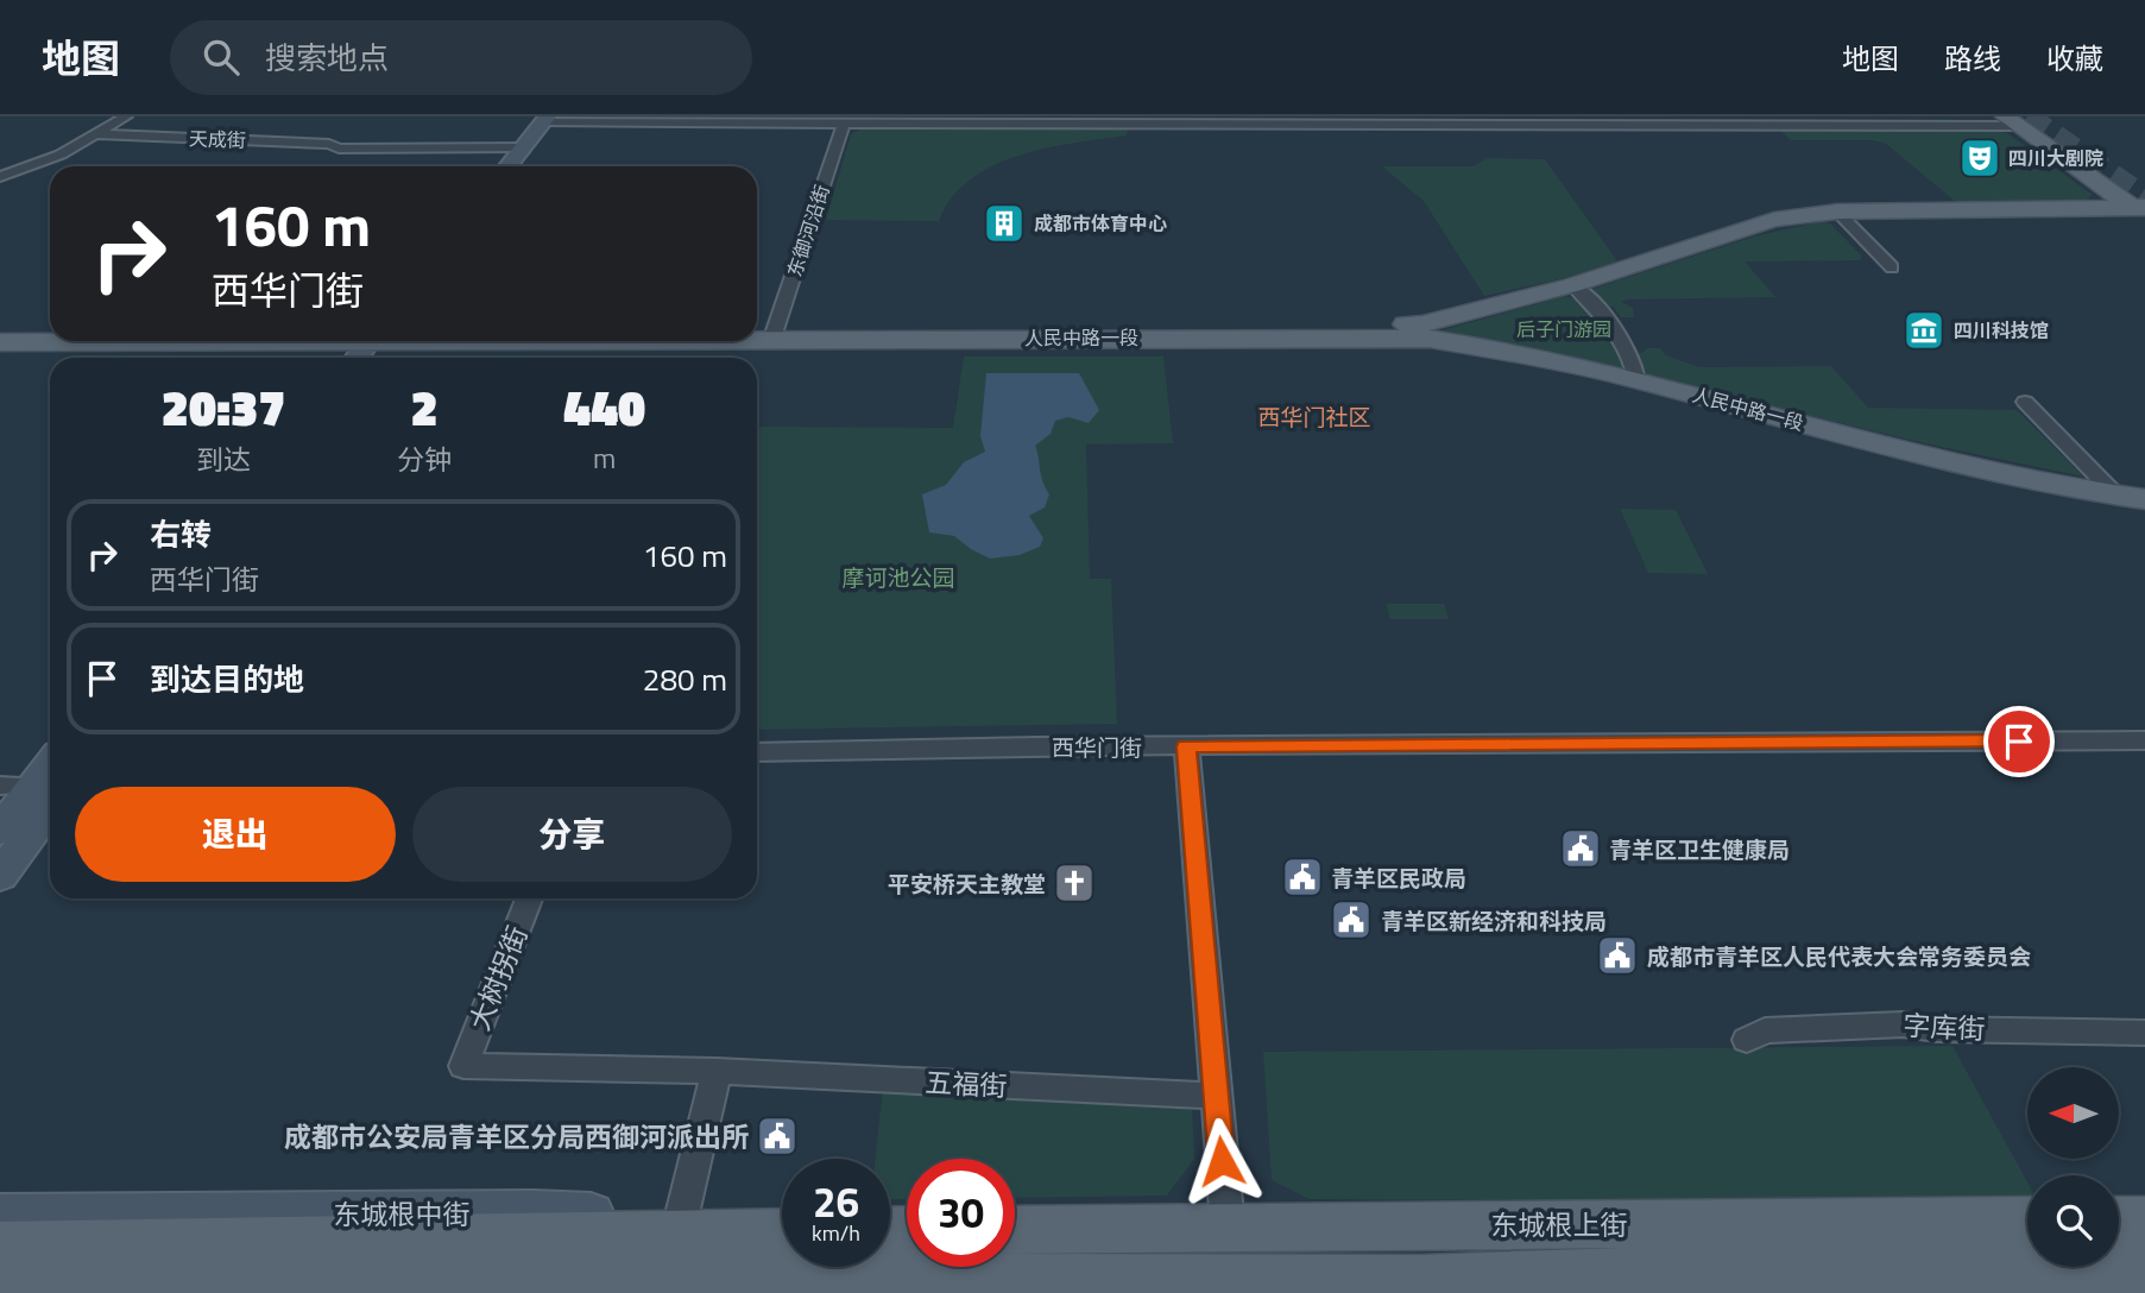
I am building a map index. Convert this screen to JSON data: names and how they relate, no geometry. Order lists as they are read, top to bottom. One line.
{"streets":{"main road":["人民中路一段","东城根中街","东城根上街"],"street":["天成街","东御河沿街","西华门街","大树拐街","字库街","五福街"]},"crossings":[["东御河沿街","人民中路一段"],["大树拐街","五福街"],["东城根中街","东城根上街"]],"districts":["西华门社区"],"parks":["后子门游园","摩诃池公园"],"places":{"theatre":["四川大剧院"],"building":["成都市体育中心"],"museum":["四川科技馆"],"public building":["青羊区卫生健康局","青羊区民政局","青羊区新经济和科技局","成都市青羊区人民代表大会常务委员会","成都市公安局青羊区分局西御河派出所"],"church":["平安桥天主教堂"]},"north":"left","page":{"header":"地图","search":"搜索地点","nav":["地图","路线","收藏"],"turn":["160 m","西华门街"],"eta":["20:37","到达","2","分钟","440","m"],"list":[{"name":"右转","note":"西华门街","value":"160 m"},{"name":"到达目的地","value":"280 m"}],"buttons":["退出","分享"],"speed":"26 km/h","limit":"30"}}
